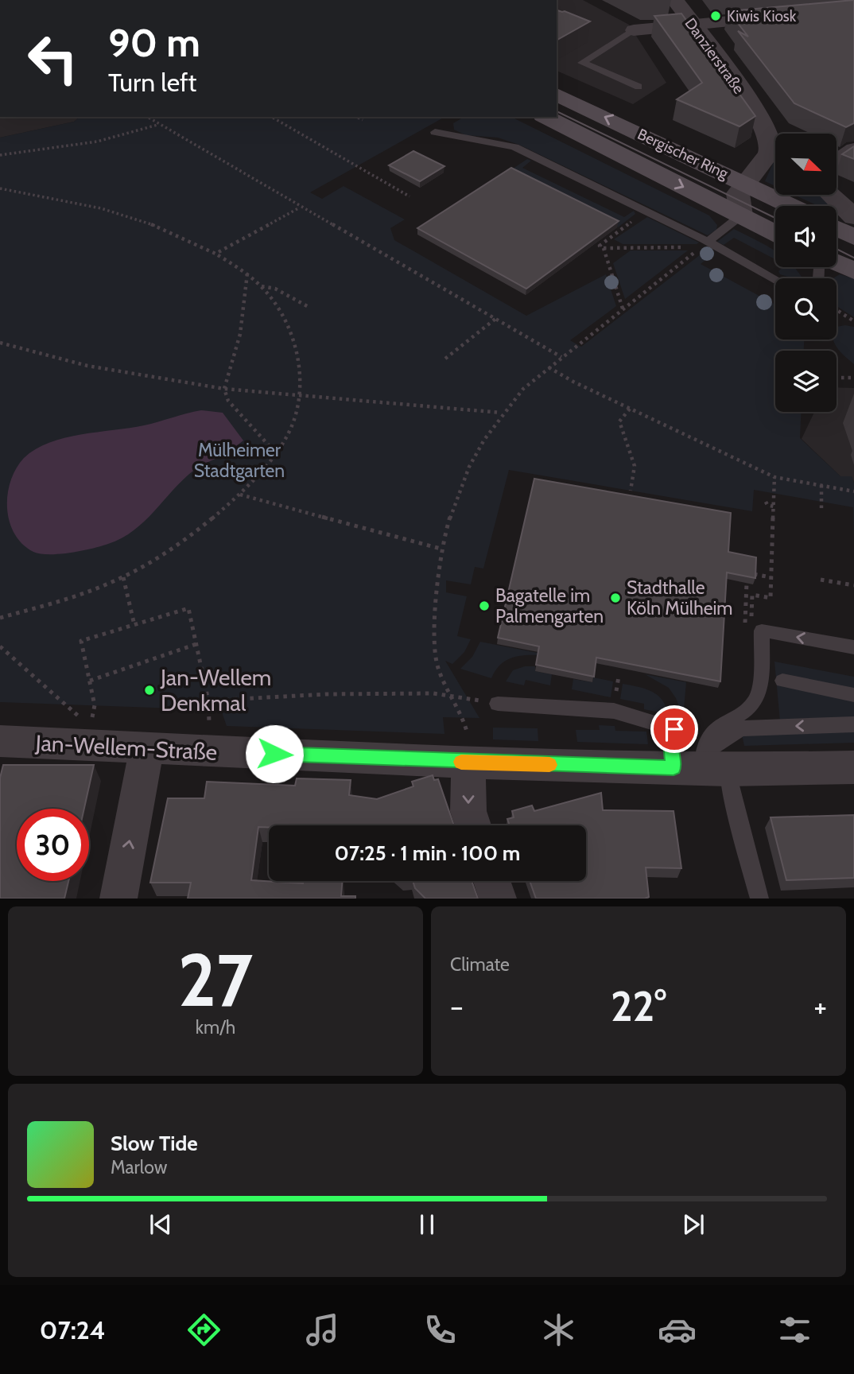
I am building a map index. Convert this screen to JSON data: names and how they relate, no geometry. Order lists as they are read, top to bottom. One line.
{"streets":{"main road":["Bergischer Ring"],"street":["Danzierstraße","Jan-Wellem-Straße"]},"parks":["Mülheimer Stadtgarten"],"places":["Kiwis Kiosk","Stadthalle Köln Mülheim","Bagatelle im Palmengarten","Jan-Wellem Denkmal"],"north":"bottom right","page":{"turn":["90 m","Turn left"],"limit":"30","trip":"07:25 · 1 min · 100 m","tile":[["27","km/h"],"Climate"],"heat":["−","22°","+"],"song":["Slow Tide","Marlow"],"tabs":"07:24"}}
